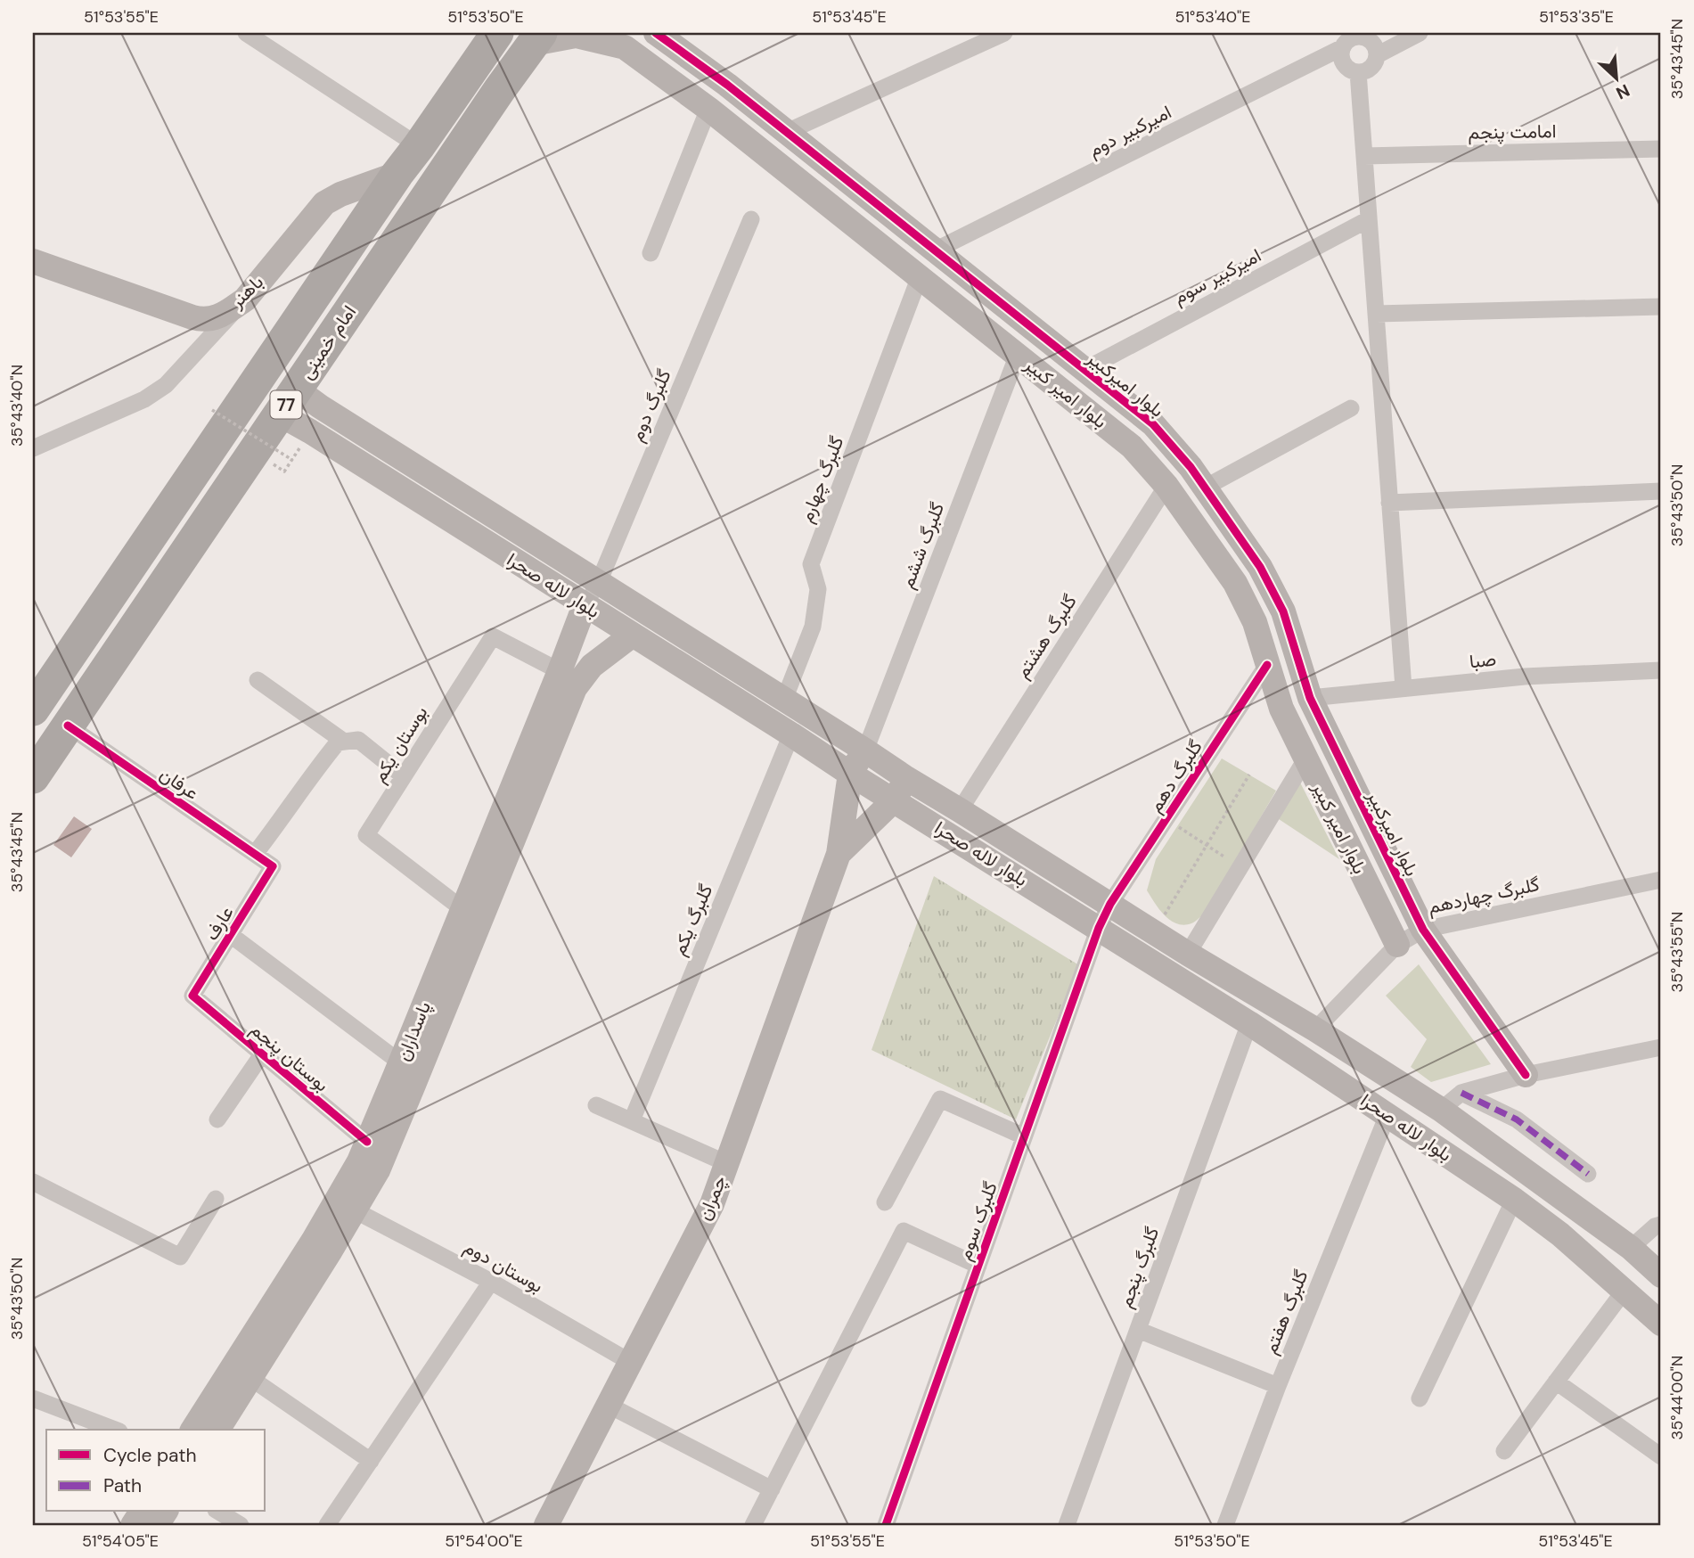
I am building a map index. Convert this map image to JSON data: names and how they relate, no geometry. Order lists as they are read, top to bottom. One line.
{"streets":{"highway":["امام خمینی","77"],"main road":["باهنر","بلوار امیرکبیر","بلوار امیر کبیر","بلوار لاله صحرا","پاسداران","چمران"],"street":["امیرکبیر دوم","امامت پنجم","امیرکبیر سوم","گلبرگ دوم","گلبرگ چهارم","گلبرگ ششم","گلبرگ هشتم","صبا","بوستان یکم","گلبرگ دهم","عرفان","گلبرگ چهاردهم","گلبرگ یکم","عارف","بوستان پنجم","گلبرک سوم","بوستان دوم","گلبرگ پنجم","گلبرگ هفتم"]},"crossings":[["امیرکبیر دوم","بلوار امیرکبیر"],["امیرکبیر سوم","بلوار امیرکبیر"],["باهنر","امام خمینی"],["امام خمینی","بلوار امیر کبیر"],["امام خمینی","بلوار لاله صحرا"],["امام خمینی","عرفان"],["بلوار امیرکبیر","صبا"],["بلوار امیرکبیر","گلبرگ چهاردهم"],["بلوار امیر کبیر","گلبرگ چهارم"],["بلوار امیر کبیر","گلبرگ ششم"],["بلوار امیر کبیر","گلبرگ هشتم"],["بلوار امیر کبیر","گلبرگ دهم"],["بلوار امیر کبیر","گلبرگ چهاردهم"],["گلبرگ دوم","بلوار لاله صحرا"],["گلبرگ دوم","پاسداران"],["گلبرگ چهارم","بلوار لاله صحرا"],["گلبرگ ششم","بلوار لاله صحرا"],["گلبرگ ششم","چمران"],["بلوار لاله صحرا","گلبرگ هشتم"],["بلوار لاله صحرا","گلبرگ دهم"],["بلوار لاله صحرا","گلبرگ چهاردهم"],["بلوار لاله صحرا","گلبرگ یکم"],["بلوار لاله صحرا","پاسداران"],["بلوار لاله صحرا","چمران"],["بلوار لاله صحرا","گلبرک سوم"],["بلوار لاله صحرا","گلبرگ پنجم"],["بلوار لاله صحرا","گلبرگ هفتم"],["بوستان یکم","پاسداران"],["گلبرگ دهم","گلبرک سوم"],["عرفان","عارف"],["عارف","بوستان پنجم"],["پاسداران","بوستان پنجم"],["پاسداران","بوستان دوم"],["چمران","بوستان دوم"]],"legend":["Cycle path","Path"],"north":"bottom right","coordinates":["51°53'55\"E","51°53'50\"E","51°53'45\"E","51°53'40\"E","51°53'35\"E","35°43'45\"N","35°43'40\"N","35°43'50\"N","35°43'55\"N","35°44'00\"N","51°54'05\"E","51°54'00\"E"]}
